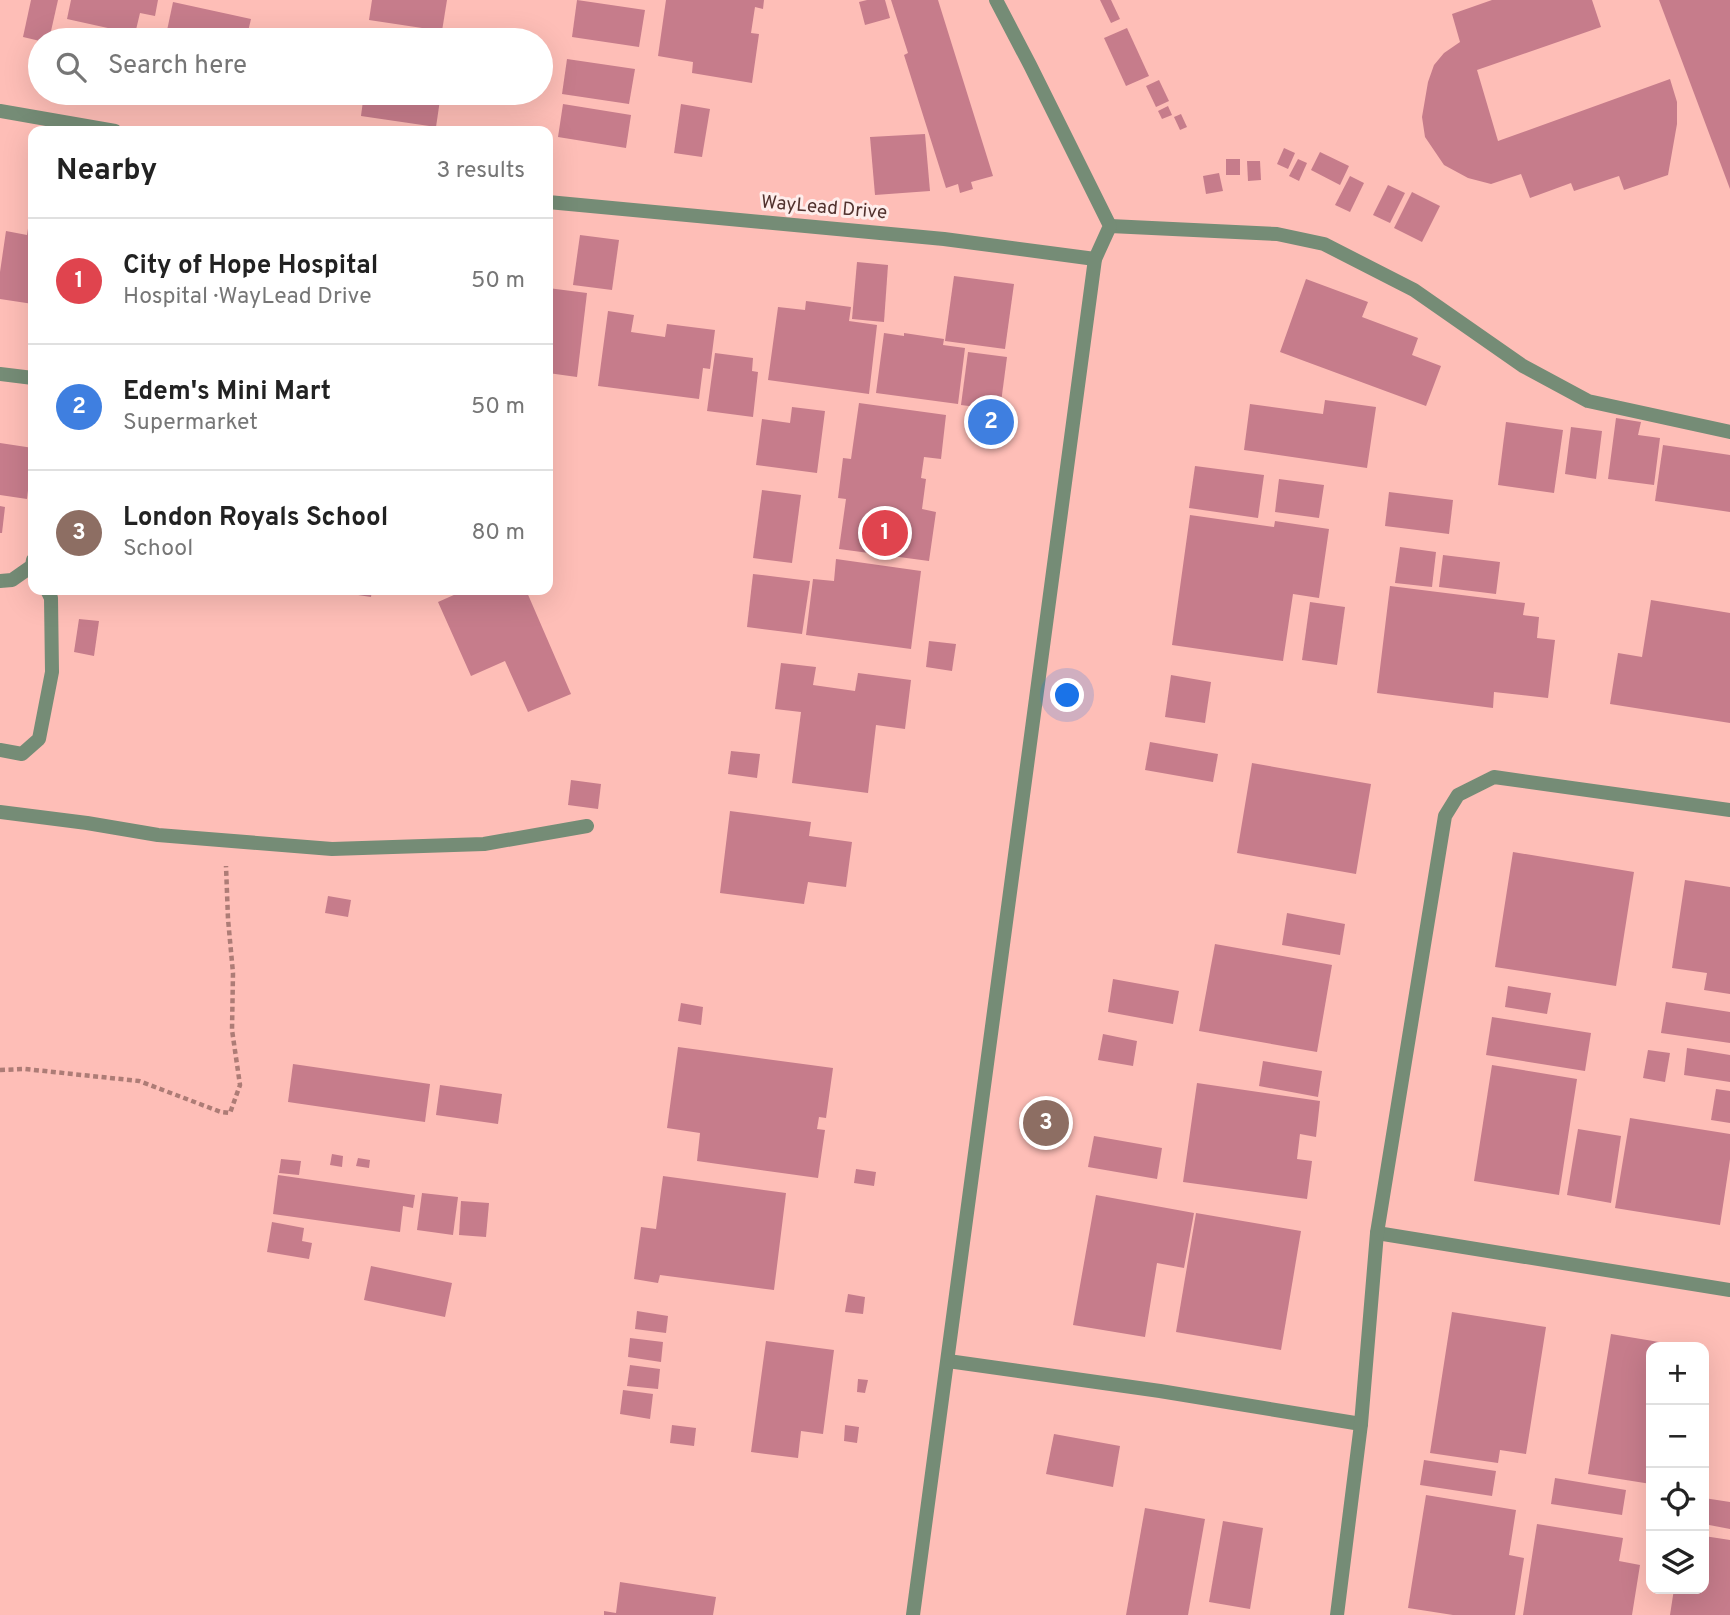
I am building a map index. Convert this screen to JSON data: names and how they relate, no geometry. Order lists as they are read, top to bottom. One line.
{"streets":{"street":["WayLead Drive"]},"page":{"search":"Search here","heading":["Nearby","3 results"],"list":[{"mark":"1","name":"City of Hope Hospital","note":"Hospital · WayLead Drive","value":"50 m"},{"mark":"2","name":"Edem's Mini Mart","note":"Supermarket","value":"50 m"},{"mark":"3","name":"London Royals School","note":"School","value":"80 m"}],"pins":["2","1","3"],"map_buttons":["+","−"]}}
